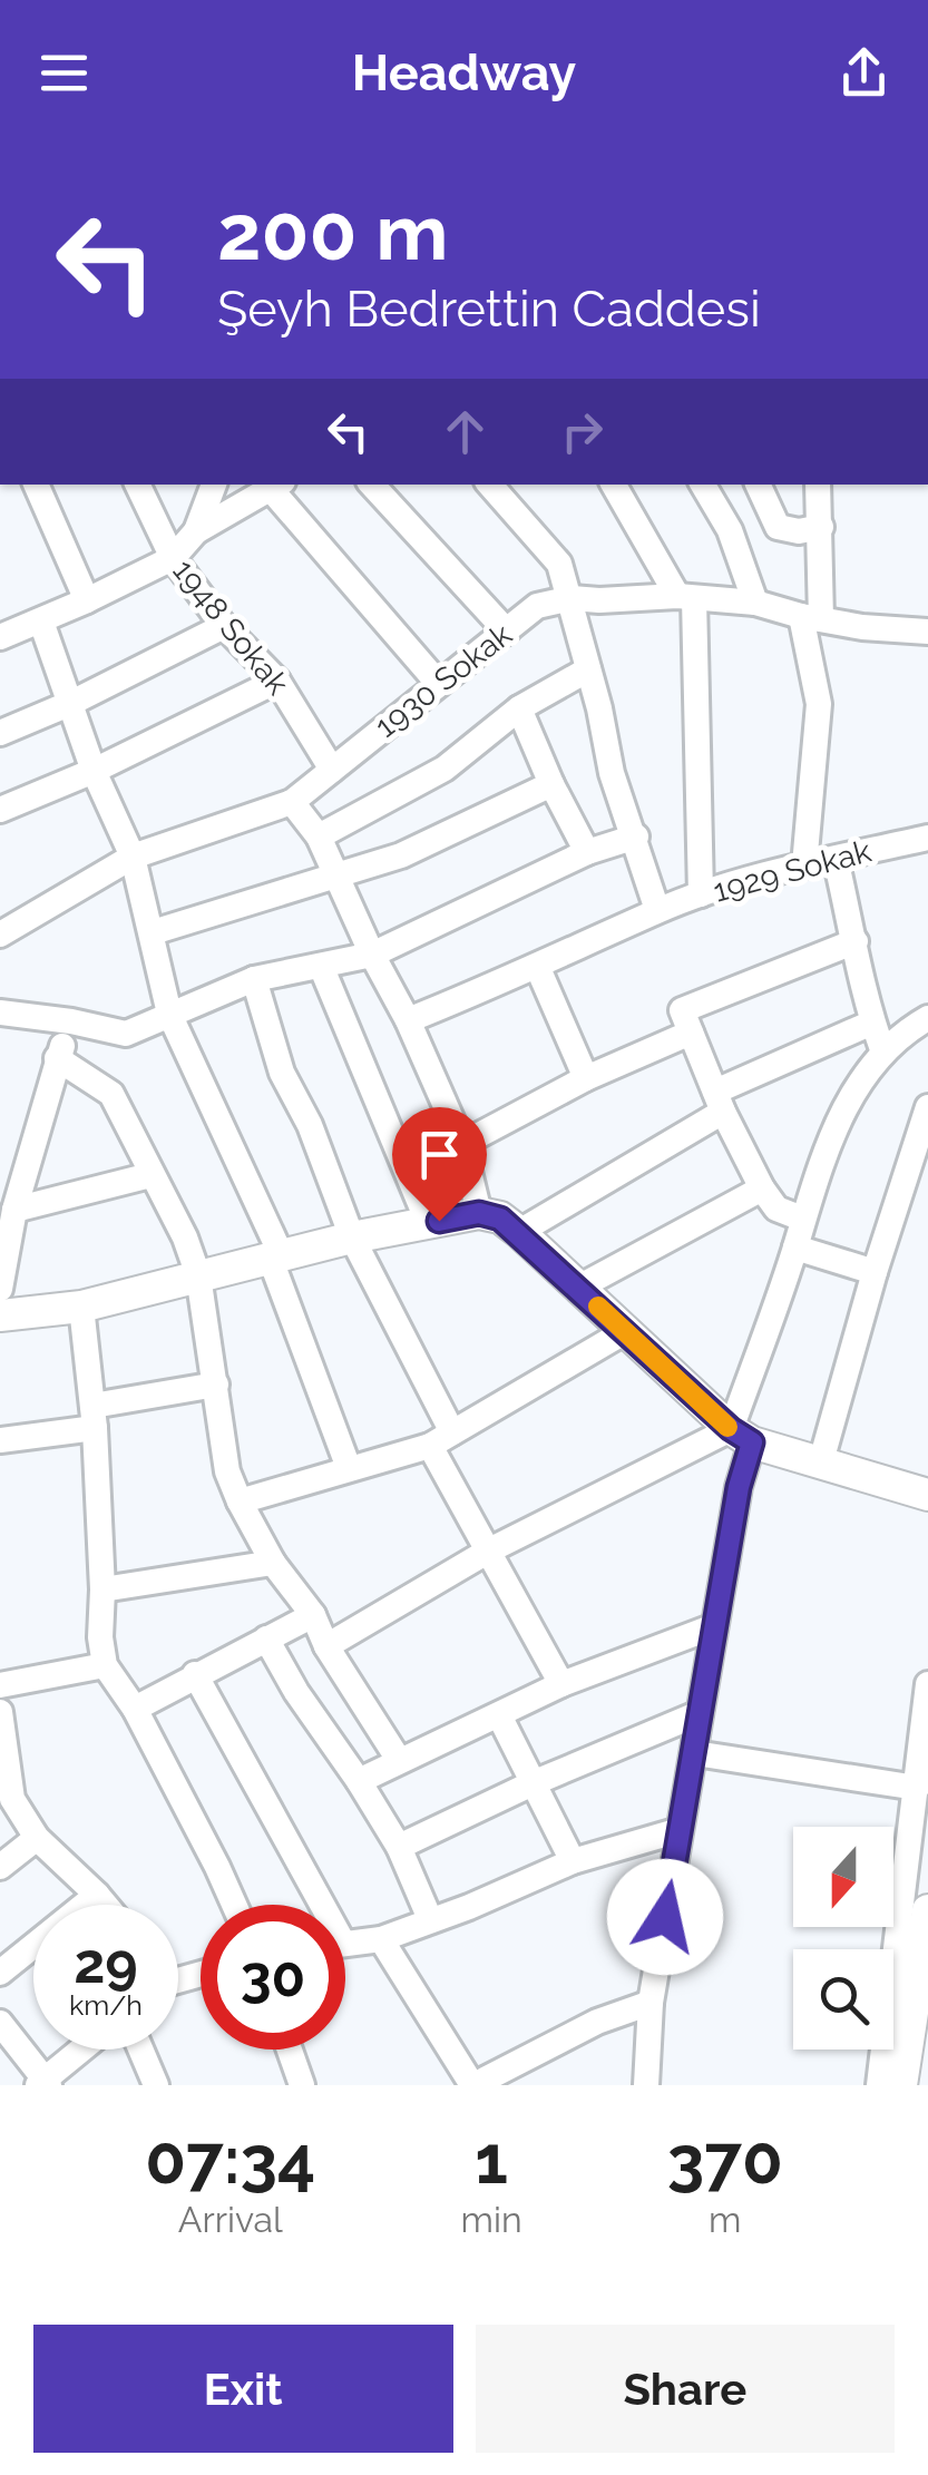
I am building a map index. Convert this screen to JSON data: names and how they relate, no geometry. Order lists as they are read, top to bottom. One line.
{"streets":{"street":["1948 Sokak","1930 Sokak","1929 Sokak"]},"crossings":[["1948 Sokak","1930 Sokak"]],"north":"bottom","page":{"header":"Headway","turn":["200 m","Şeyh Bedrettin Caddesi"],"speed":"29 km/h","limit":"30","eta":["07:34","Arrival","1","min","370","m"],"buttons":["Exit","Share"]}}
